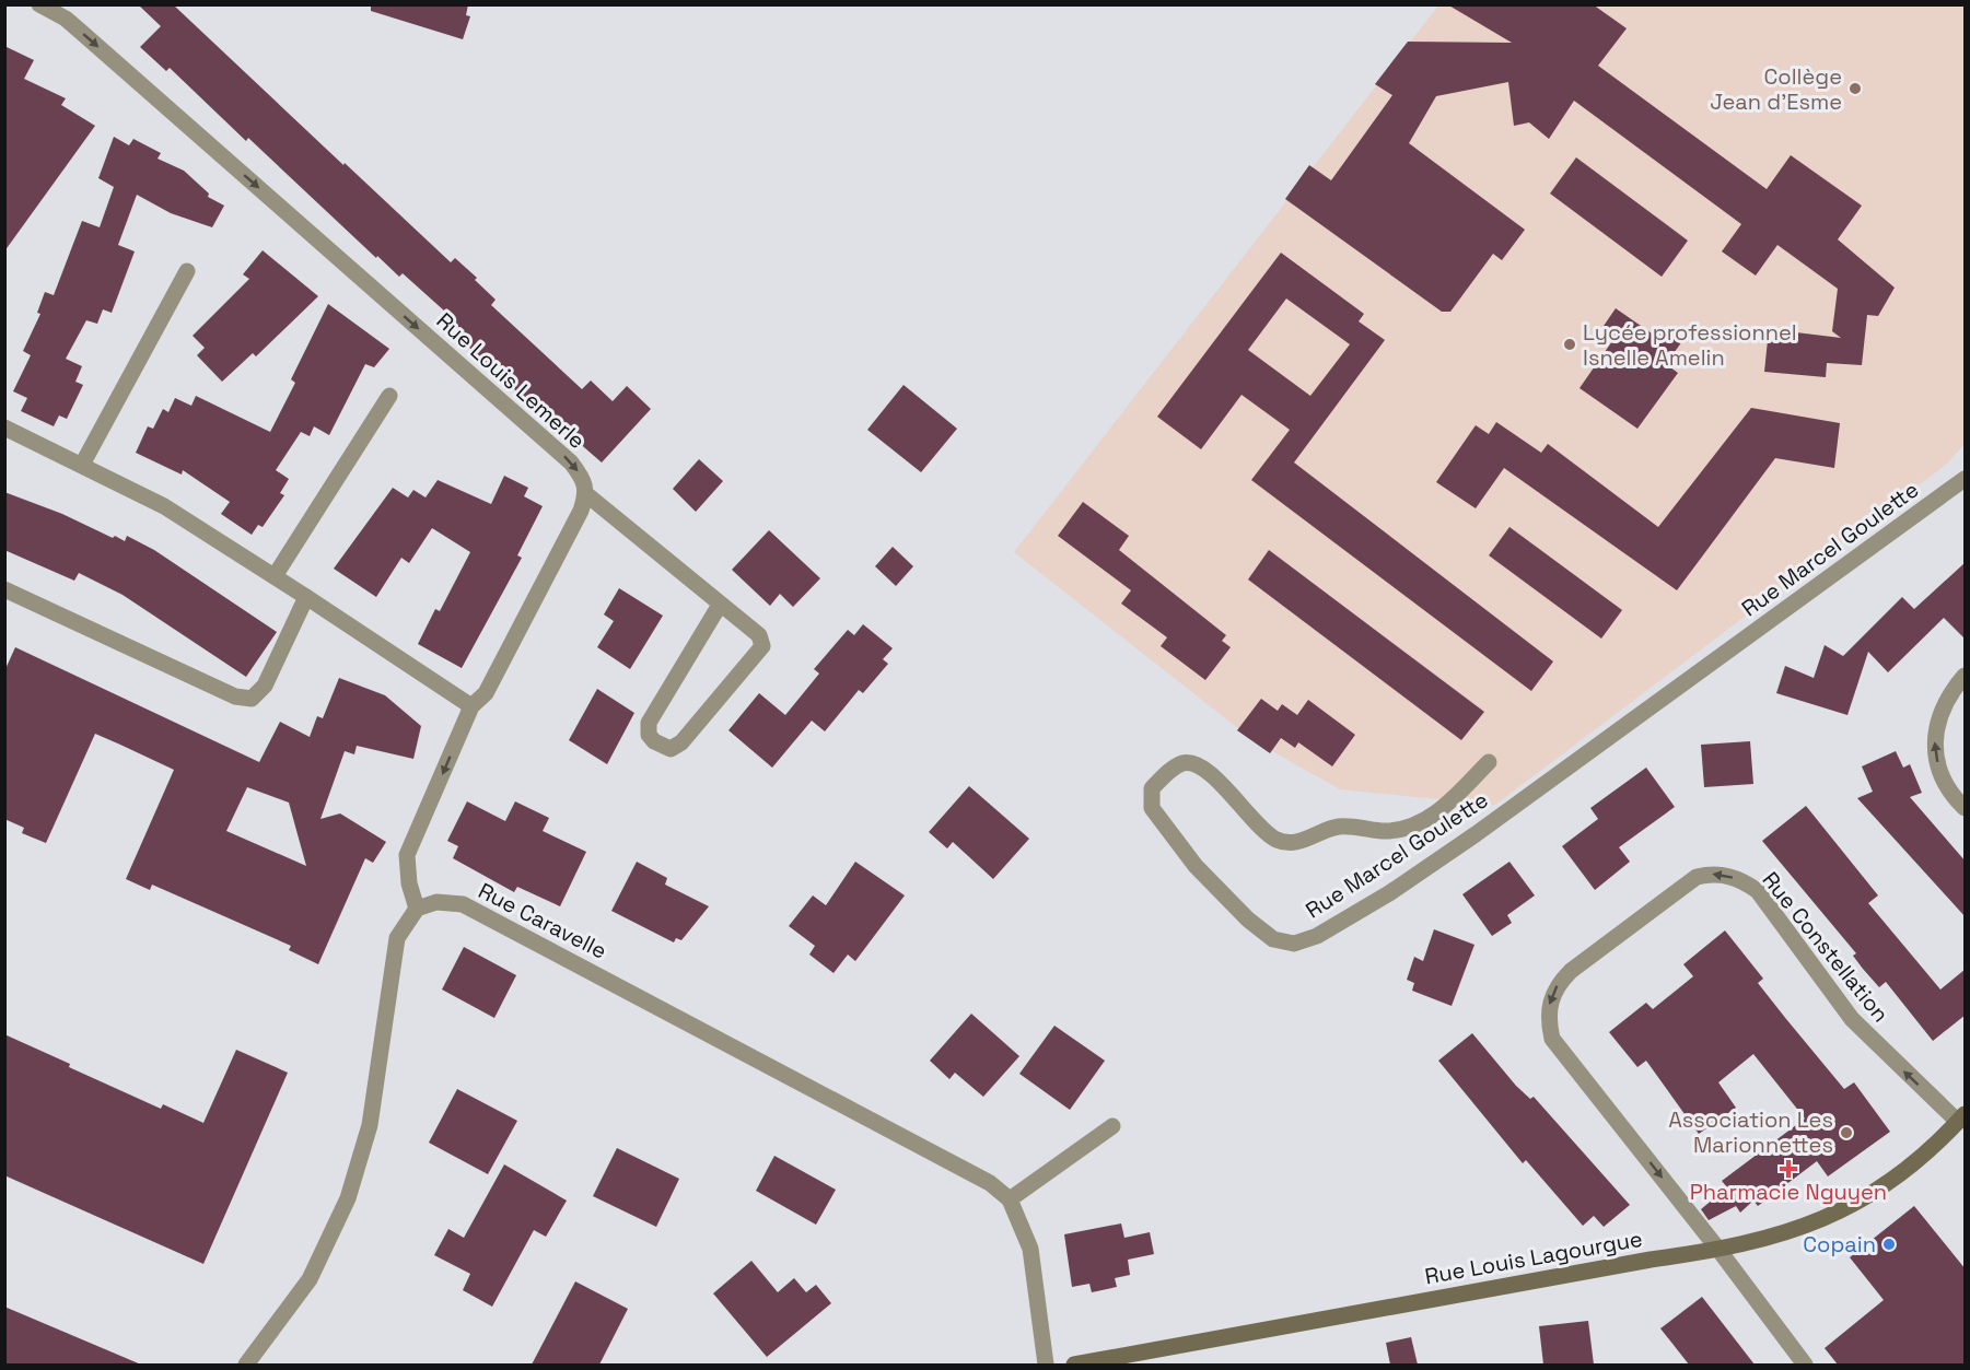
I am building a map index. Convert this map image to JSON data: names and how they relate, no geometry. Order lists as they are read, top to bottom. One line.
{"streets":{"main road":["Rue Louis Lagourgue"],"street":["Rue Louis Lemerle","Rue Marcel Goulette","Rue Caravelle","Rue Constellation"]},"crossings":[["Rue Constellation","Rue Louis Lagourgue"]],"one_way":["Rue Louis Lemerle"],"places":{"other":["Collège Jean d'Esme","Lycée professionnel Isnelle Amelin","Association Les Marionnettes","Copain"],"health":["Pharmacie Nguyen"]}}
